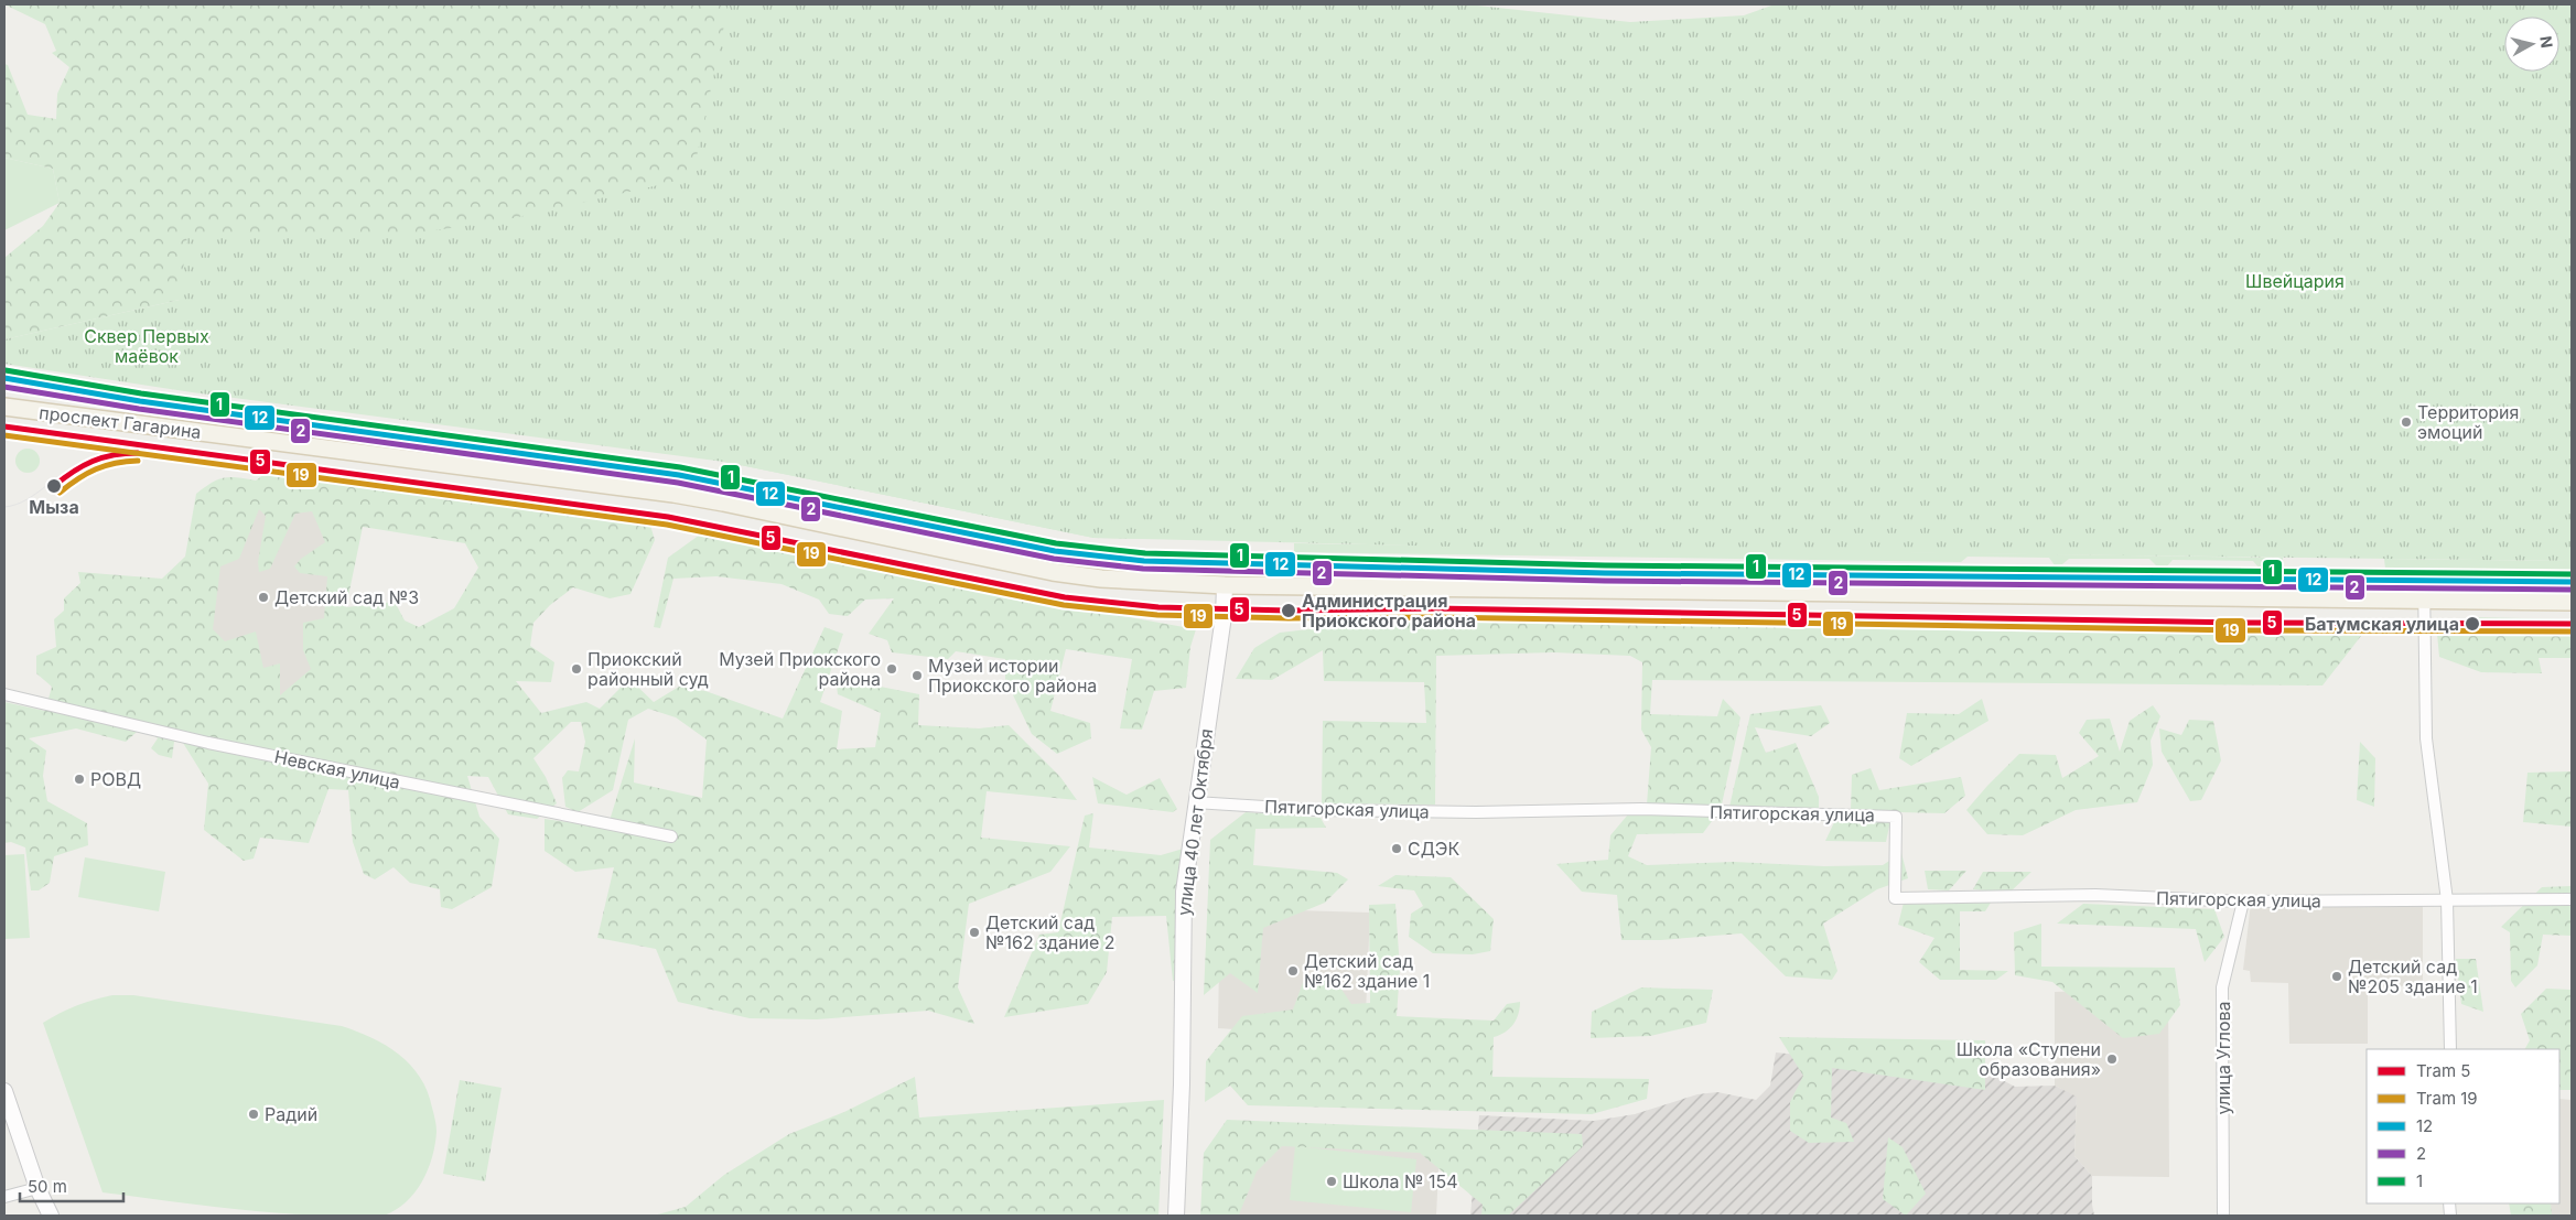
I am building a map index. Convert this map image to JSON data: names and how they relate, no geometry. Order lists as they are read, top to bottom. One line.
{"streets":{"main road":["проспект Гагарина","улица 40 лет Октября"],"street":["Невская улица","Пятигорская улица","улица Углова"]},"crossings":[["проспект Гагарина","улица 40 лет Октября"],["Пятигорская улица","улица 40 лет Октября"],["Пятигорская улица","улица Углова"]],"parks":["Швейцария","Сквер Первых маёвок"],"places":["Территория эмоций","Мыза","Детский сад №3","Администрация Приокского района","Батумская улица","Приокский районный суд","Музей Приокского района","Музей истории Приокского района","РОВД","СДЭК","Детский сад №162 здание 2","Детский сад №162 здание 1","Детский сад №205 здание 1","Школа «Ступени образования»","Радий","Школа № 154"],"lines":["transit line 1","transit line 12","transit line 2","tram line 5","tram line 19"],"legend":["Tram 5","Tram 19","12","2","1"],"scale_bar":"50 m","north":"right"}
